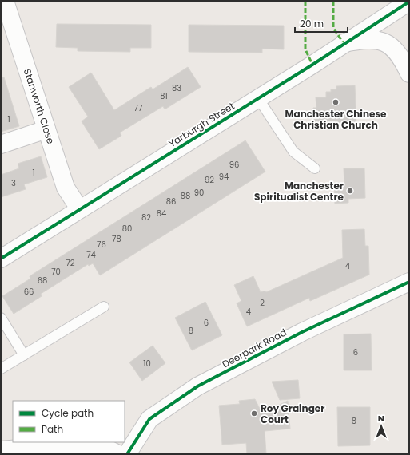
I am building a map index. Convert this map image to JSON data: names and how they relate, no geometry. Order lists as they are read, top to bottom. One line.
{"streets":{"street":["Stanworth Close","Yarburgh Street","Deerpark Road"]},"crossings":[["Stanworth Close","Yarburgh Street"]],"places":["Manchester Chinese Christian Church","Manchester Spiritualist Centre","Roy Grainger Court"],"house_numbers":["83","81","77","1","96","1","94","92","3","90","88","86","84","82","80","78","76","74","72","4","70","68","66","2","4","6","8","6","10","8"],"legend":["Cycle path","Path"],"scale_bar":"20 m","north":"top"}
